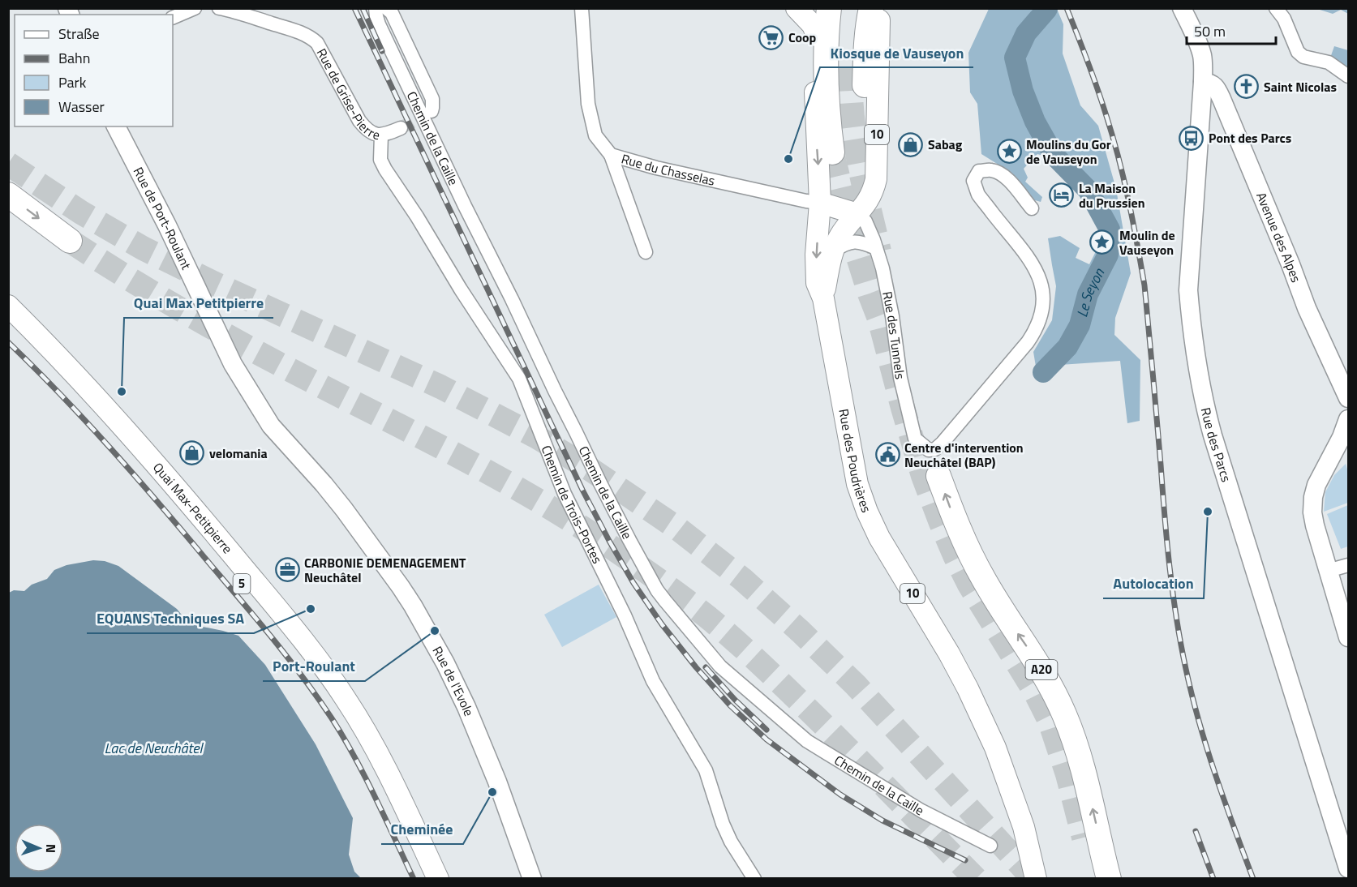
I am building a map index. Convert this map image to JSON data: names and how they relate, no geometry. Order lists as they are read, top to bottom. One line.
{"streets":{"highway":["A20"],"main road":["10","Rue de Port-Roulant","Avenue des Alpes","Rue des Parcs","Rue des Poudrières","Quai Max-Petitpierre","5","Rue de l'Evole"],"street":["Rue de Grise-Pierre","Chemin de la Caille","Rue du Chasselas","Rue des Tunnels","Chemin de Trois-Portes"]},"crossings":[["Rue de Grise-Pierre","Chemin de Trois-Portes"],["10","Rue des Tunnels"],["10","Rue des Poudrières"],["Rue du Chasselas","Rue des Poudrières"],["Rue de Port-Roulant","Rue de l'Evole"],["Avenue des Alpes","Rue des Parcs"]],"water":["Le Seyon","Lac de Neuchâtel"],"places":{"supermarket":["Coop"],"church":["Saint Nicolas"],"bus stop":["Pont des Parcs"],"shop":["Sabag","velomania"],"place":["Moulins du Gor de Vauseyon","Moulin de Vauseyon"],"other":["Kiosque de Vauseyon","Quai Max Petitpierre","Autolocation","EQUANS Techniques SA","Port-Roulant","Cheminée"],"hotel":["La Maison du Prussien"],"public building":["Centre d'intervention Neuchâtel (BAP)"],"office":["CARBONIE DEMENAGEMENT Neuchâtel"]},"legend":["Straße","Bahn","Park","Wasser"],"scale_bar":"50 m","north":"right"}
